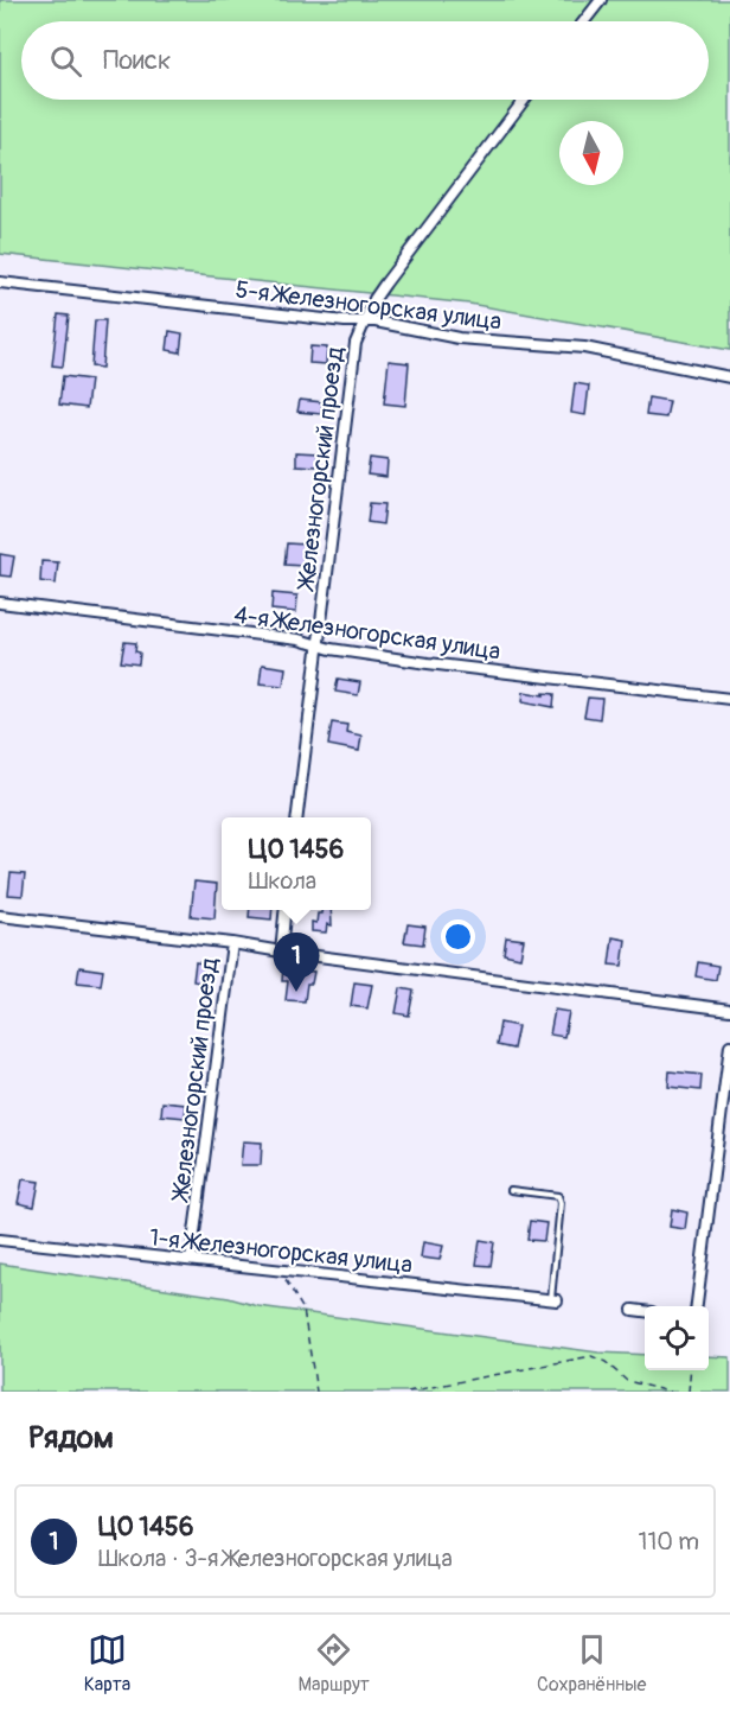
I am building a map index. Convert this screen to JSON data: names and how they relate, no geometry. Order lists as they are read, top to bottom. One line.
{"streets":{"street":["5-я Железногорская улица","Железногорский проезд","4-я Железногорская улица","1-я Железногорская улица"]},"crossings":[["5-я Железногорская улица","Железногорский проезд"],["Железногорский проезд","4-я Железногорская улица"],["Железногорский проезд","1-я Железногорская улица"]],"north":"bottom","page":{"search":"Поиск","popup":["ЦО 1456","Школа"],"pins":"1","heading":"Рядом","list":[{"mark":"1","name":"ЦО 1456","note":"Школа · 3-я Железногорская улица","value":"110 m"}],"nav":["Карта","Маршрут","Сохранённые"]}}
